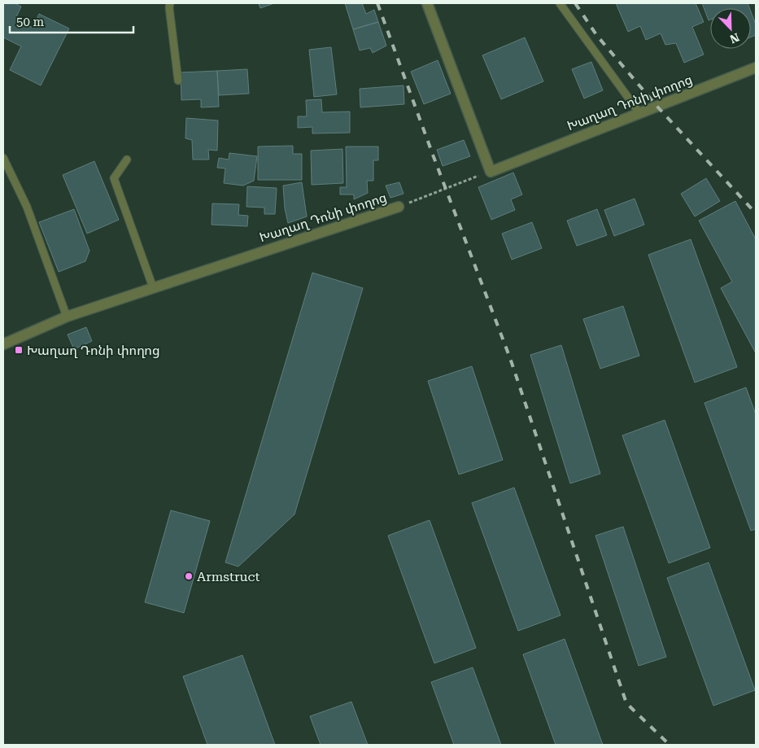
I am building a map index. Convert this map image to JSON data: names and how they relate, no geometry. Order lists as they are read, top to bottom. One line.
{"streets":{"street":["Խաղաղ Դոնի փողոց"]},"places":{"transit":["Խաղաղ Դոնի փողոց"],"other":["Armstruct"]},"scale_bar":"50 m","north":"bottom right"}
